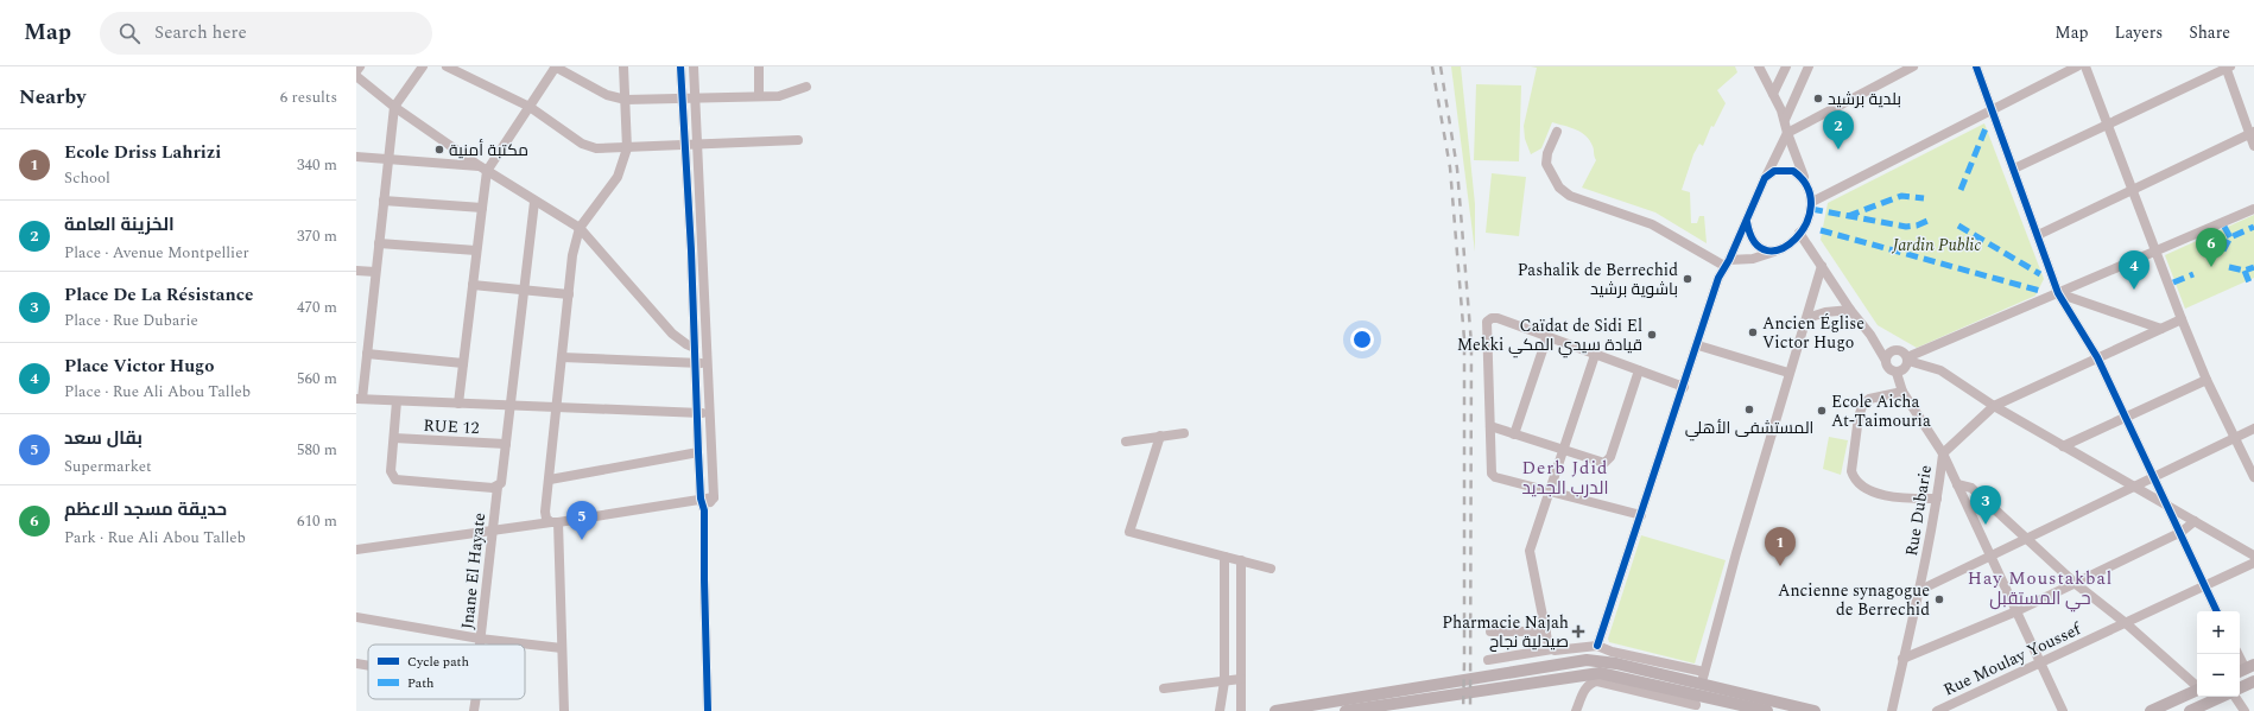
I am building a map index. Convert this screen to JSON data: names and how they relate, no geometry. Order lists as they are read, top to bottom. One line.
{"streets":{"street":["RUE 12","Rue Dubarie","Jnane El Hayate","Rue Moulay Youssef"]},"crossings":[["RUE 12","Jnane El Hayate"]],"districts":["Derb Jdid الدرب الجديد","Hay Moustakbal حي المستقبل"],"parks":["Jardin Public"],"places":{"other":["بلدية برشيد","مكتبة أمنية","Pashalik de Berrechid باشوية برشيد","Ancien Église Victor Hugo","Caïdat de Sidi El Mekki قيادة سيدي المكي","المستشفى الأهلي","Ecole Aicha At-Taimouria","Ancienne synagogue de Berrechid"],"health":["Pharmacie Najah صيدلية نجاح"]},"legend":["Cycle path","Path"],"page":{"header":"Map","search":"Search here","nav":["Map","Layers","Share"],"heading":["Nearby","6 results"],"pins":["2","6","4","3","5","1"],"list":[{"mark":"1","name":"Ecole Driss Lahrizi","note":"School","value":"340 m"},{"mark":"2","name":"الخزينة العامة","note":"Place · Avenue Montpellier","value":"370 m"},{"mark":"3","name":"Place De La Résistance","note":"Place · Rue Dubarie","value":"470 m"},{"mark":"4","name":"Place Victor Hugo","note":"Place · Rue Ali Abou Talleb","value":"560 m"},{"mark":"5","name":"بقال سعد","note":"Supermarket","value":"580 m"},{"mark":"6","name":"حديقة مسجد الاعظم","note":"Park · Rue Ali Abou Talleb","value":"610 m"}],"map_buttons":["+","−"]}}
